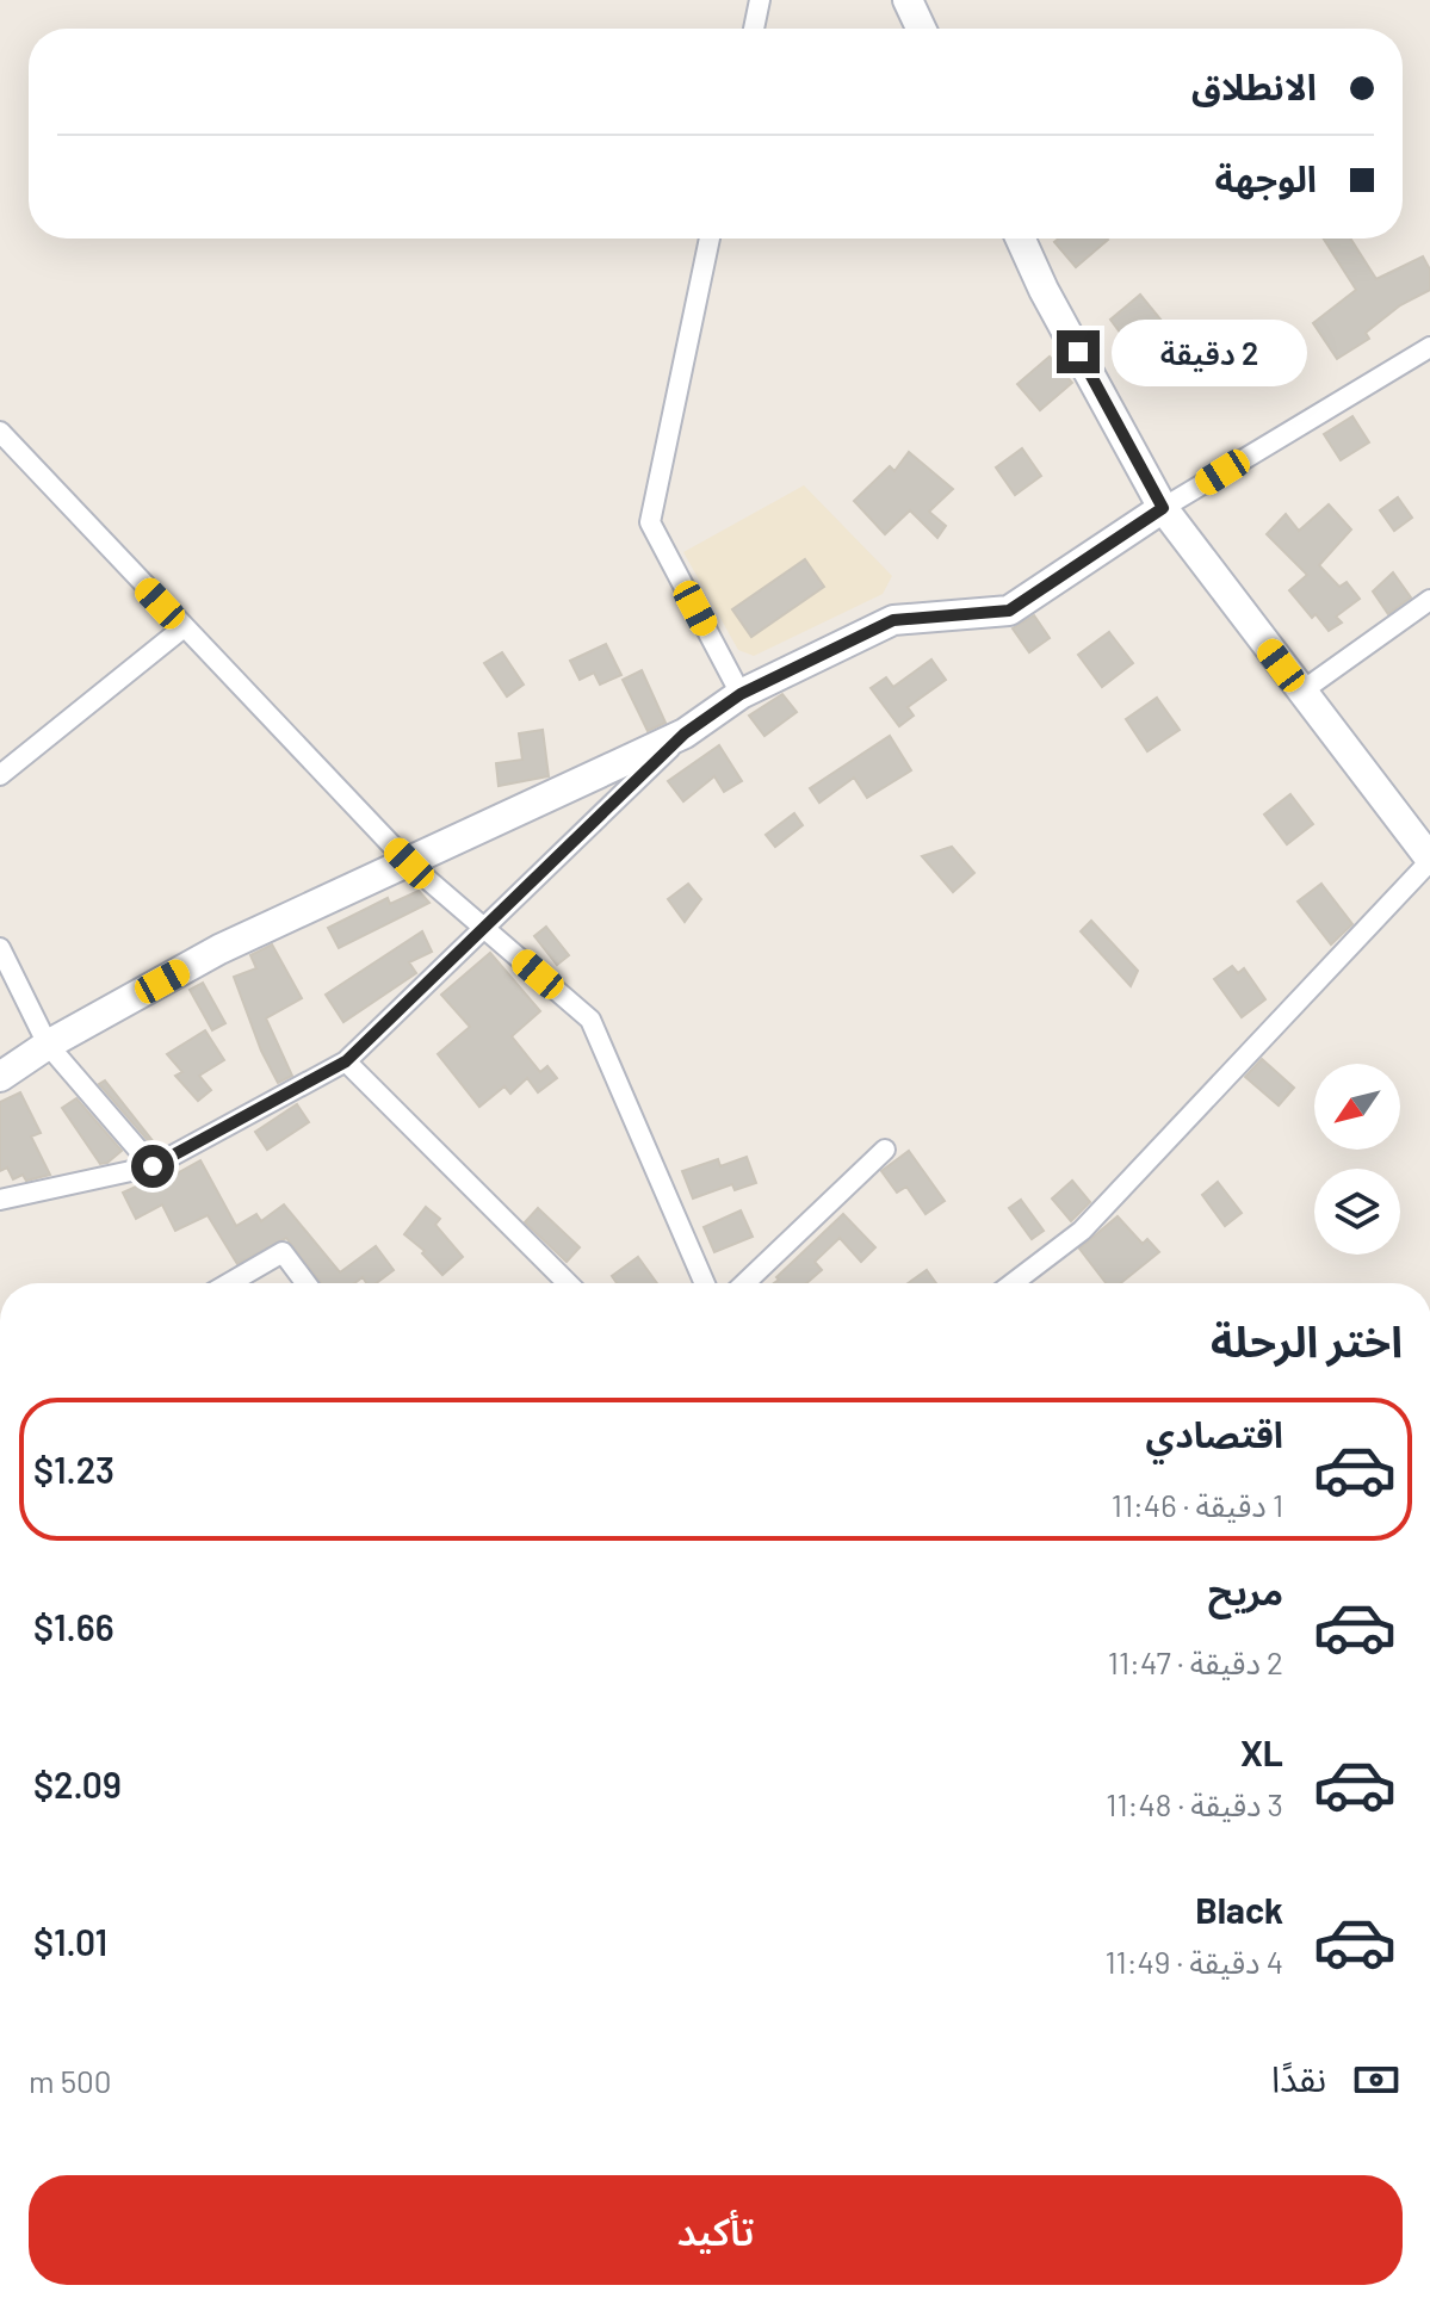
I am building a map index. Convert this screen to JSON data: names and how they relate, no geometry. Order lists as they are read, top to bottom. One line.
{"north":"bottom left","page":{"banner":["الانطلاق","الوجهة"],"bubble":"2 دقيقة","heading":"اختر الرحلة","list":[{"name":"اقتصادي","note":"1 دقيقة · 11:46","value":"$1.23"},{"name":"مريح","note":"2 دقيقة · 11:47","value":"$1.66"},{"name":"XL","note":"3 دقيقة · 11:48","value":"$2.09"},{"name":"Black","note":"4 دقيقة · 11:49","value":"$1.01"}],"pay":["نقدًا","500 m"],"buttons":"تأكيد"}}
